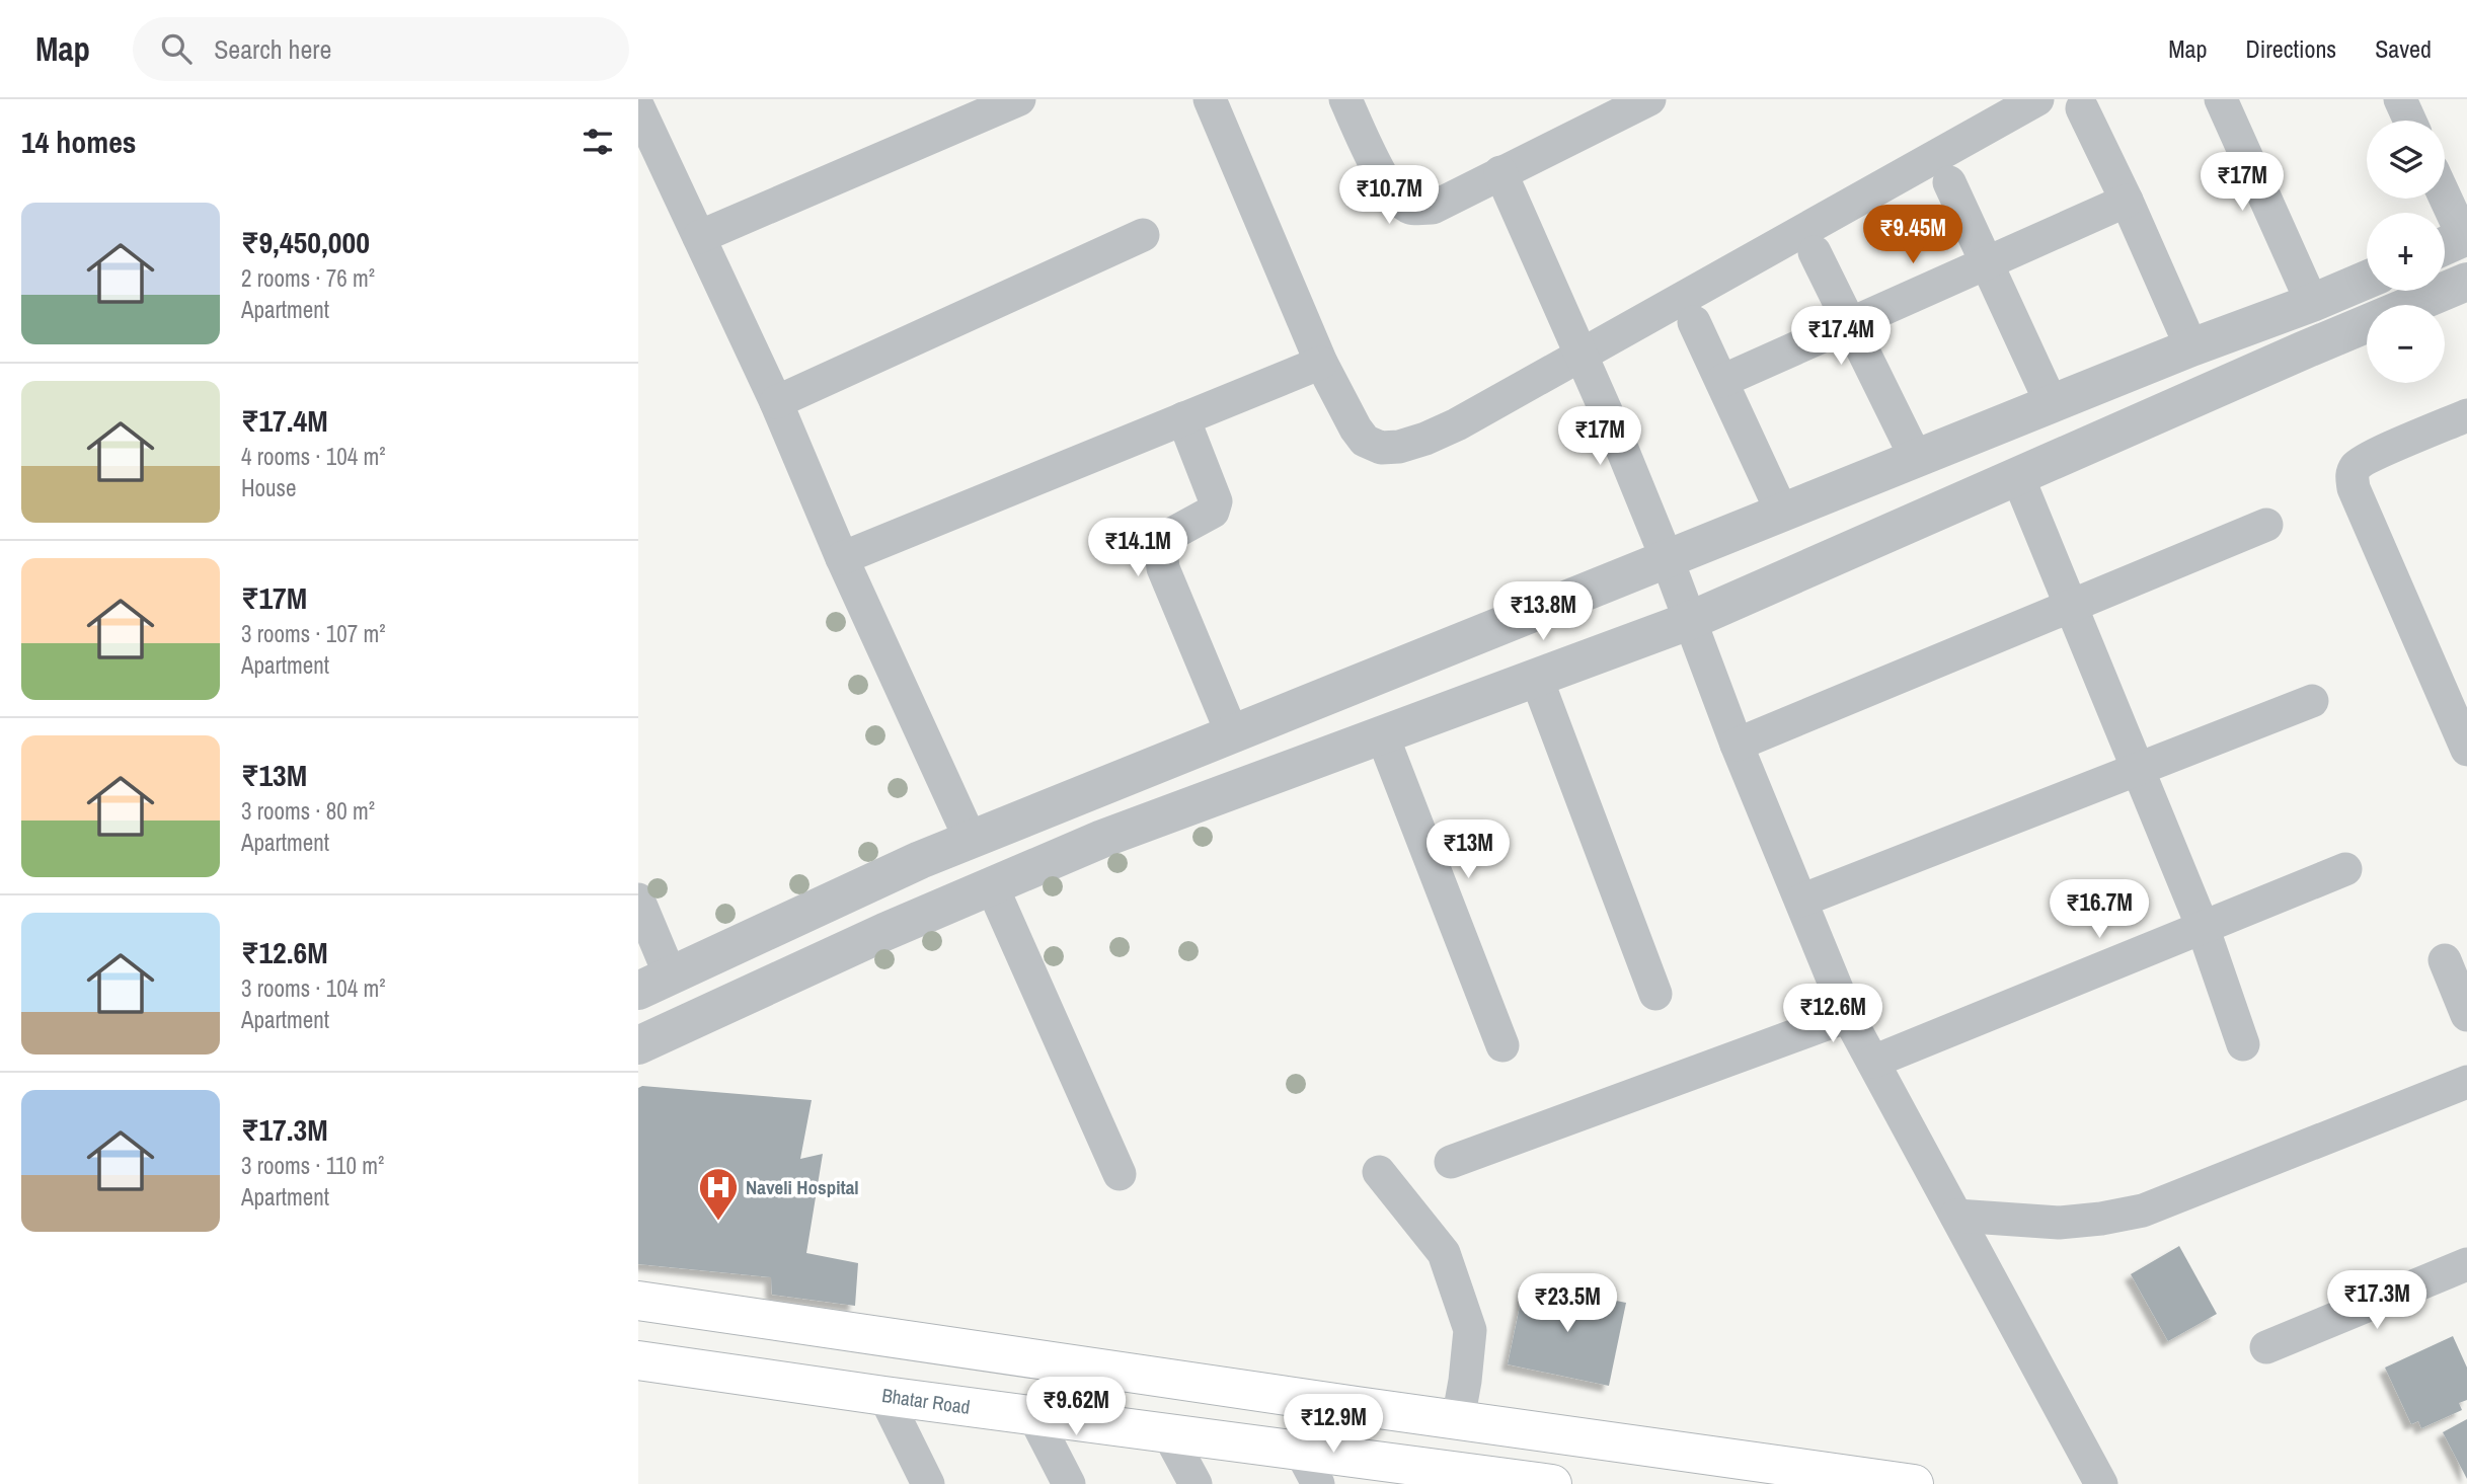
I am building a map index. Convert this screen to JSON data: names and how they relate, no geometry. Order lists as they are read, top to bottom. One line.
{"streets":{"main road":["Bhatar Road"]},"places":{"hospital":["Naveli Hospital"]},"page":{"header":"Map","search":"Search here","nav":["Map","Directions","Saved"],"heading":"14 homes","map_buttons":["+","−"],"price":["₹17M","₹10.7M","₹9.45M","₹17.4M","₹17M","₹14.1M","₹13.8M","₹13M","₹16.7M","₹12.6M","₹17.3M","₹23.5M","₹9.62M","₹12.9M"],"list":[{"name":"₹9,450,000","note":"2 rooms · 76 m² · Apartment"},{"name":"₹17.4M","note":"4 rooms · 104 m² · House"},{"name":"₹17M","note":"3 rooms · 107 m² · Apartment"},{"name":"₹13M","note":"3 rooms · 80 m² · Apartment"},{"name":"₹12.6M","note":"3 rooms · 104 m² · Apartment"},{"name":"₹17.3M","note":"3 rooms · 110 m² · Apartment"}]}}
